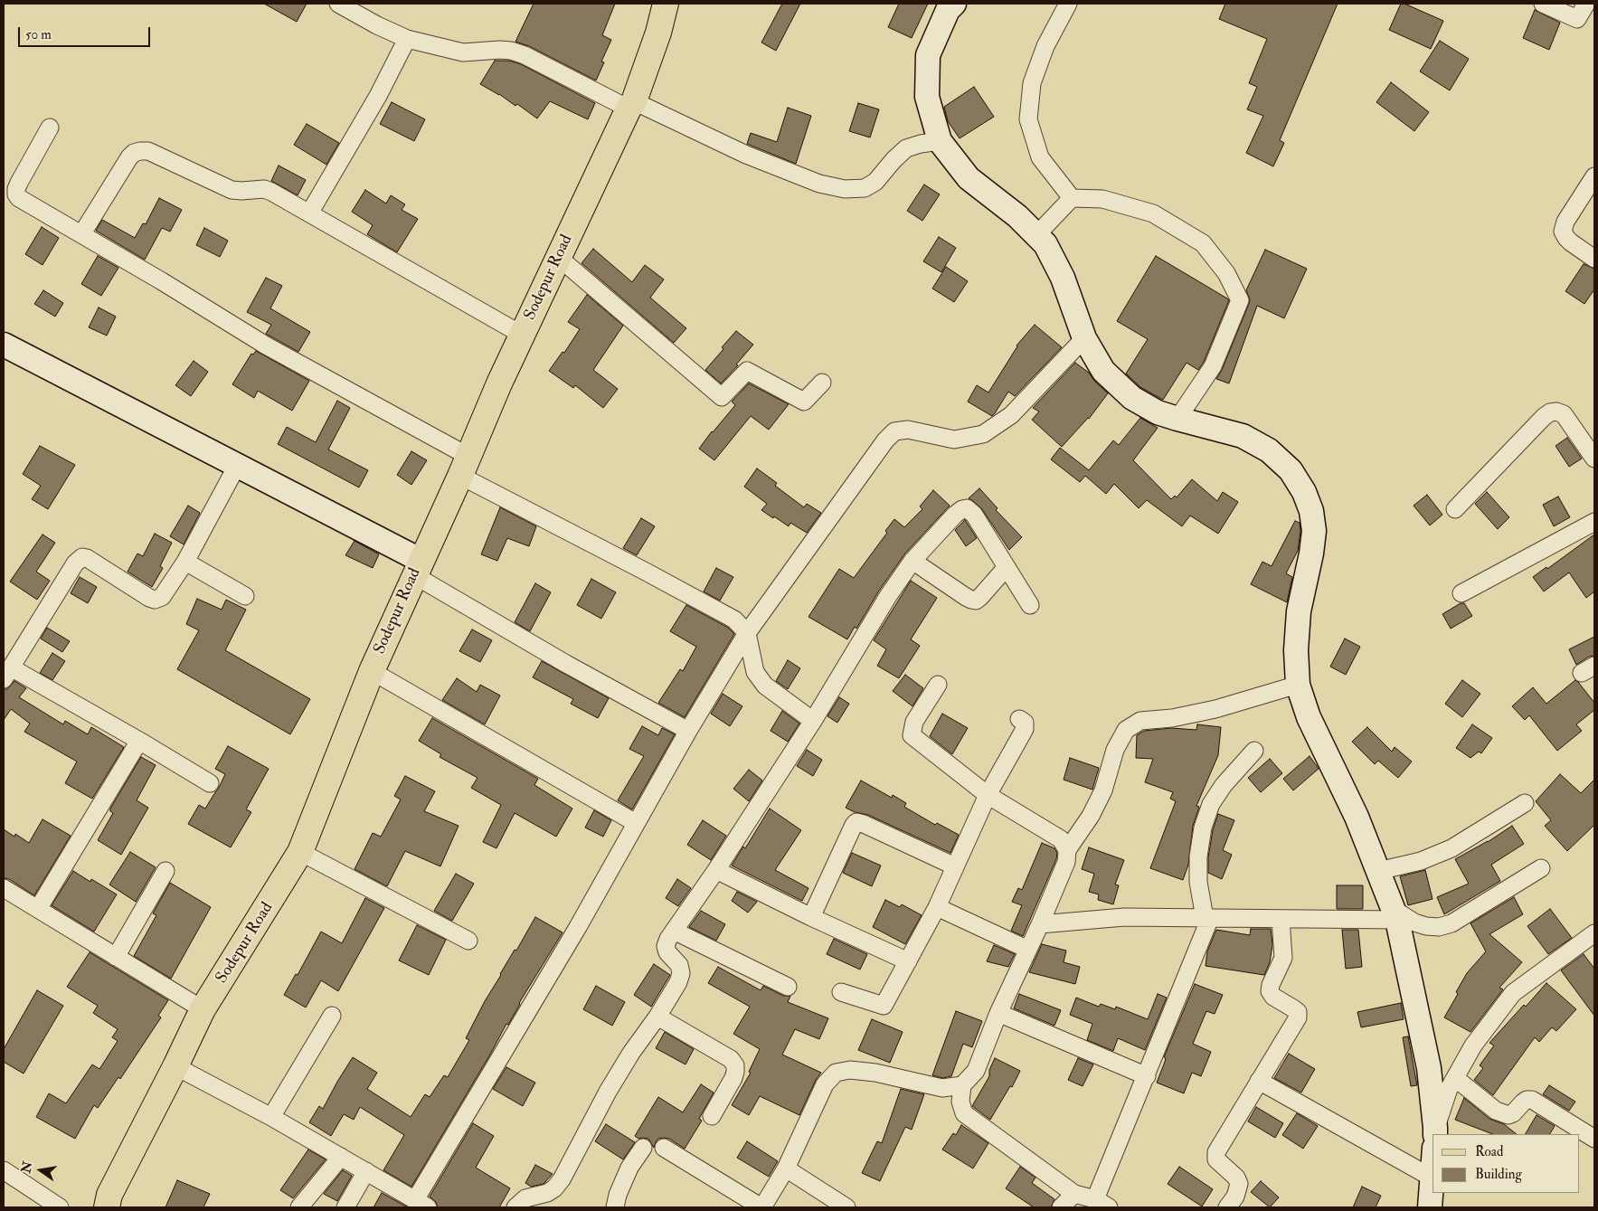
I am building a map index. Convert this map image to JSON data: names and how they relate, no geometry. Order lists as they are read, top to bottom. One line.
{"streets":{"main road":["Sodepur Road"]},"legend":["Road","Building"],"scale_bar":"50 m","north":"left"}
